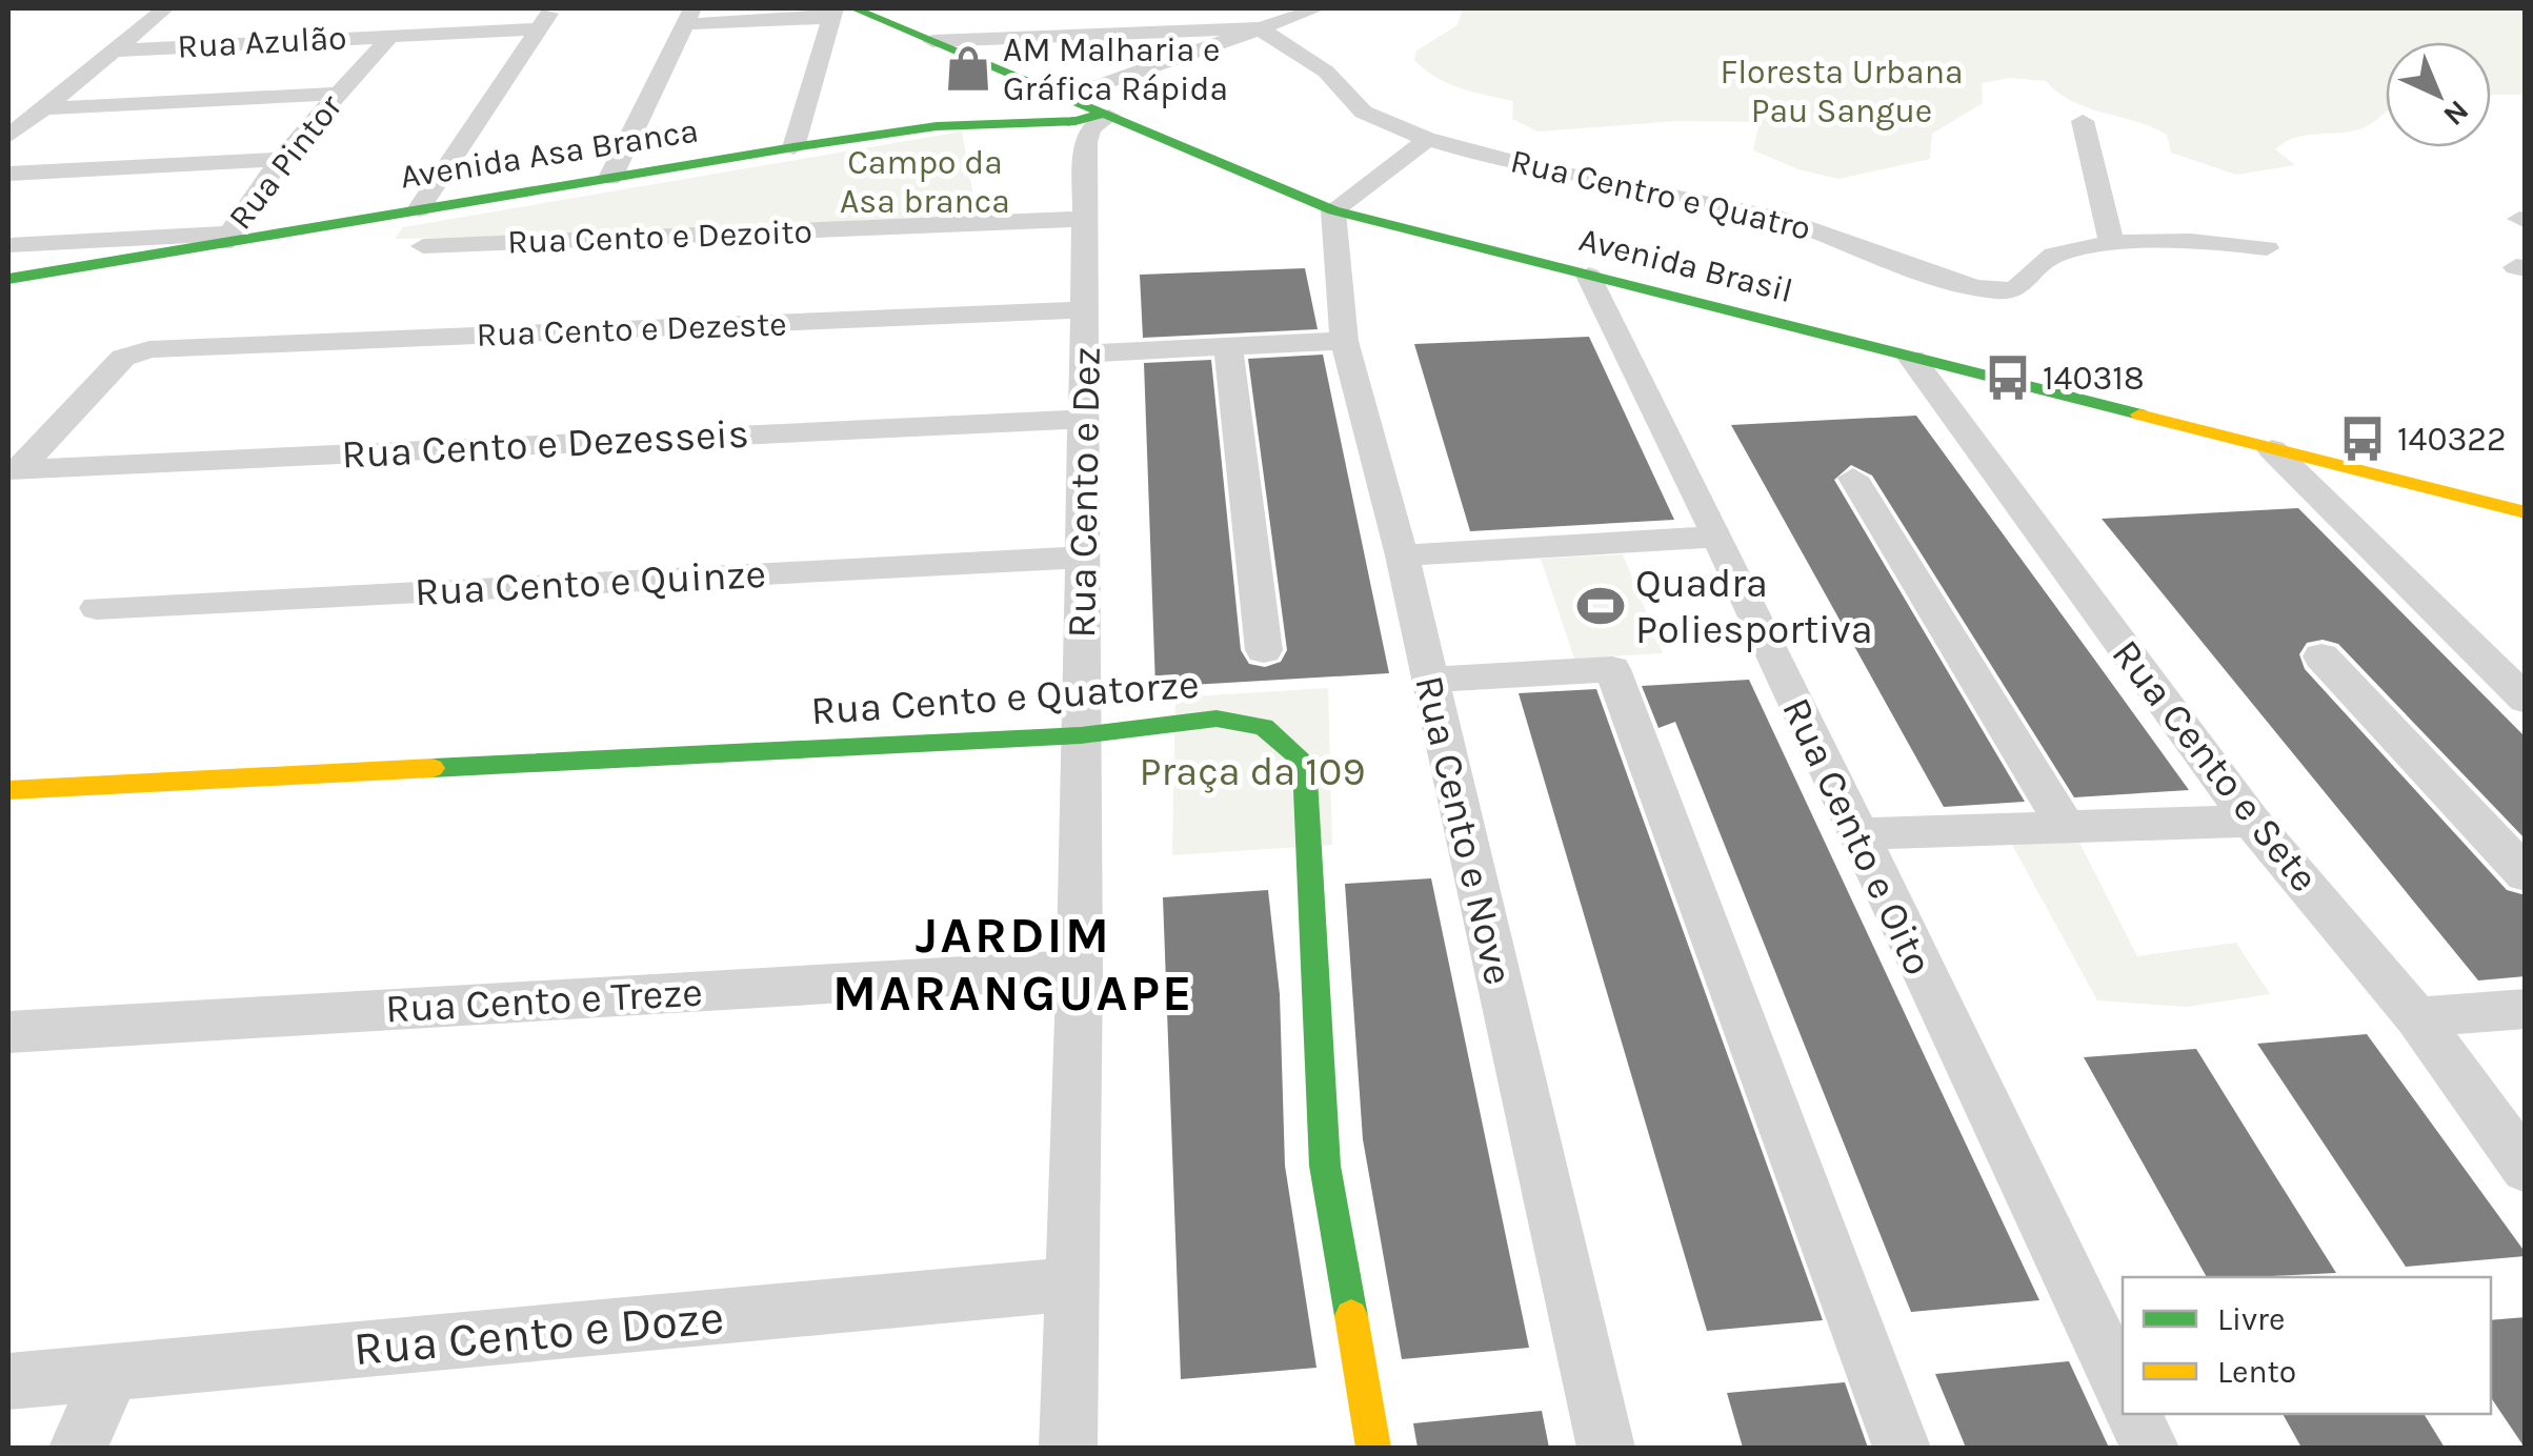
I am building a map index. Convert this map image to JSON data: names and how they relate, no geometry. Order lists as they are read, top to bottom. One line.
{"streets":{"street":["Rua Azulão","Avenida Asa Branca","Rua Pintor","Rua Centro e Quatro","Rua Cento e Dezoito","Avenida Brasil","Rua Cento e Dezeste","Rua Cento e Dezesseis","Rua Cento e Dez","Rua Cento e Quinze","Rua Cento e Quatorze","Rua Cento e Sete","Rua Cento e Nove","Rua Cento e Oito","Rua Cento e Treze","Rua Cento e Doze"]},"crossings":[["Rua Azulão","Rua Pintor"],["Avenida Asa Branca","Rua Pintor"],["Avenida Asa Branca","Avenida Brasil"],["Avenida Asa Branca","Rua Cento e Dez"],["Rua Cento e Dezoito","Rua Cento e Dez"],["Avenida Brasil","Rua Cento e Dez"],["Avenida Brasil","Rua Cento e Sete"],["Avenida Brasil","Rua Cento e Nove"],["Avenida Brasil","Rua Cento e Oito"],["Rua Cento e Dezeste","Rua Cento e Dezesseis"],["Rua Cento e Dezeste","Rua Cento e Dez"],["Rua Cento e Dezesseis","Rua Cento e Dez"],["Rua Cento e Dez","Rua Cento e Quinze"],["Rua Cento e Dez","Rua Cento e Quatorze"],["Rua Cento e Dez","Rua Cento e Treze"],["Rua Cento e Dez","Rua Cento e Doze"]],"districts":["JARDIM MARANGUAPE"],"parks":["Floresta Urbana Pau Sangue","Campo da Asa branca","Praça da 109"],"places":{"shop":["AM Malharia e Gráfica Rápida"],"bus stop":["140318","140322"],"sports":["Quadra Poliesportiva"]},"legend":["Livre","Lento"],"north":"bottom right"}
